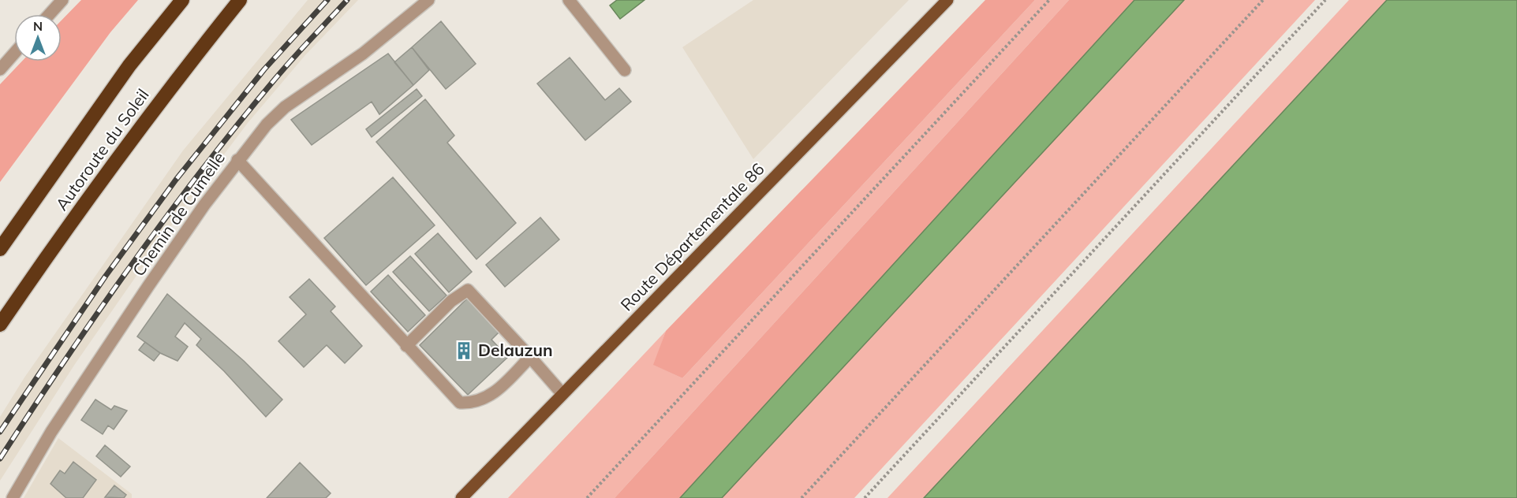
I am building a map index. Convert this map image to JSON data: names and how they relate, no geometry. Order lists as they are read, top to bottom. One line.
{"streets":{"highway":["Autoroute du Soleil"],"main road":["Route Départementale 86"],"street":["Chemin de Cumelle"]},"places":{"building":["Delauzun"]},"north":"top"}
